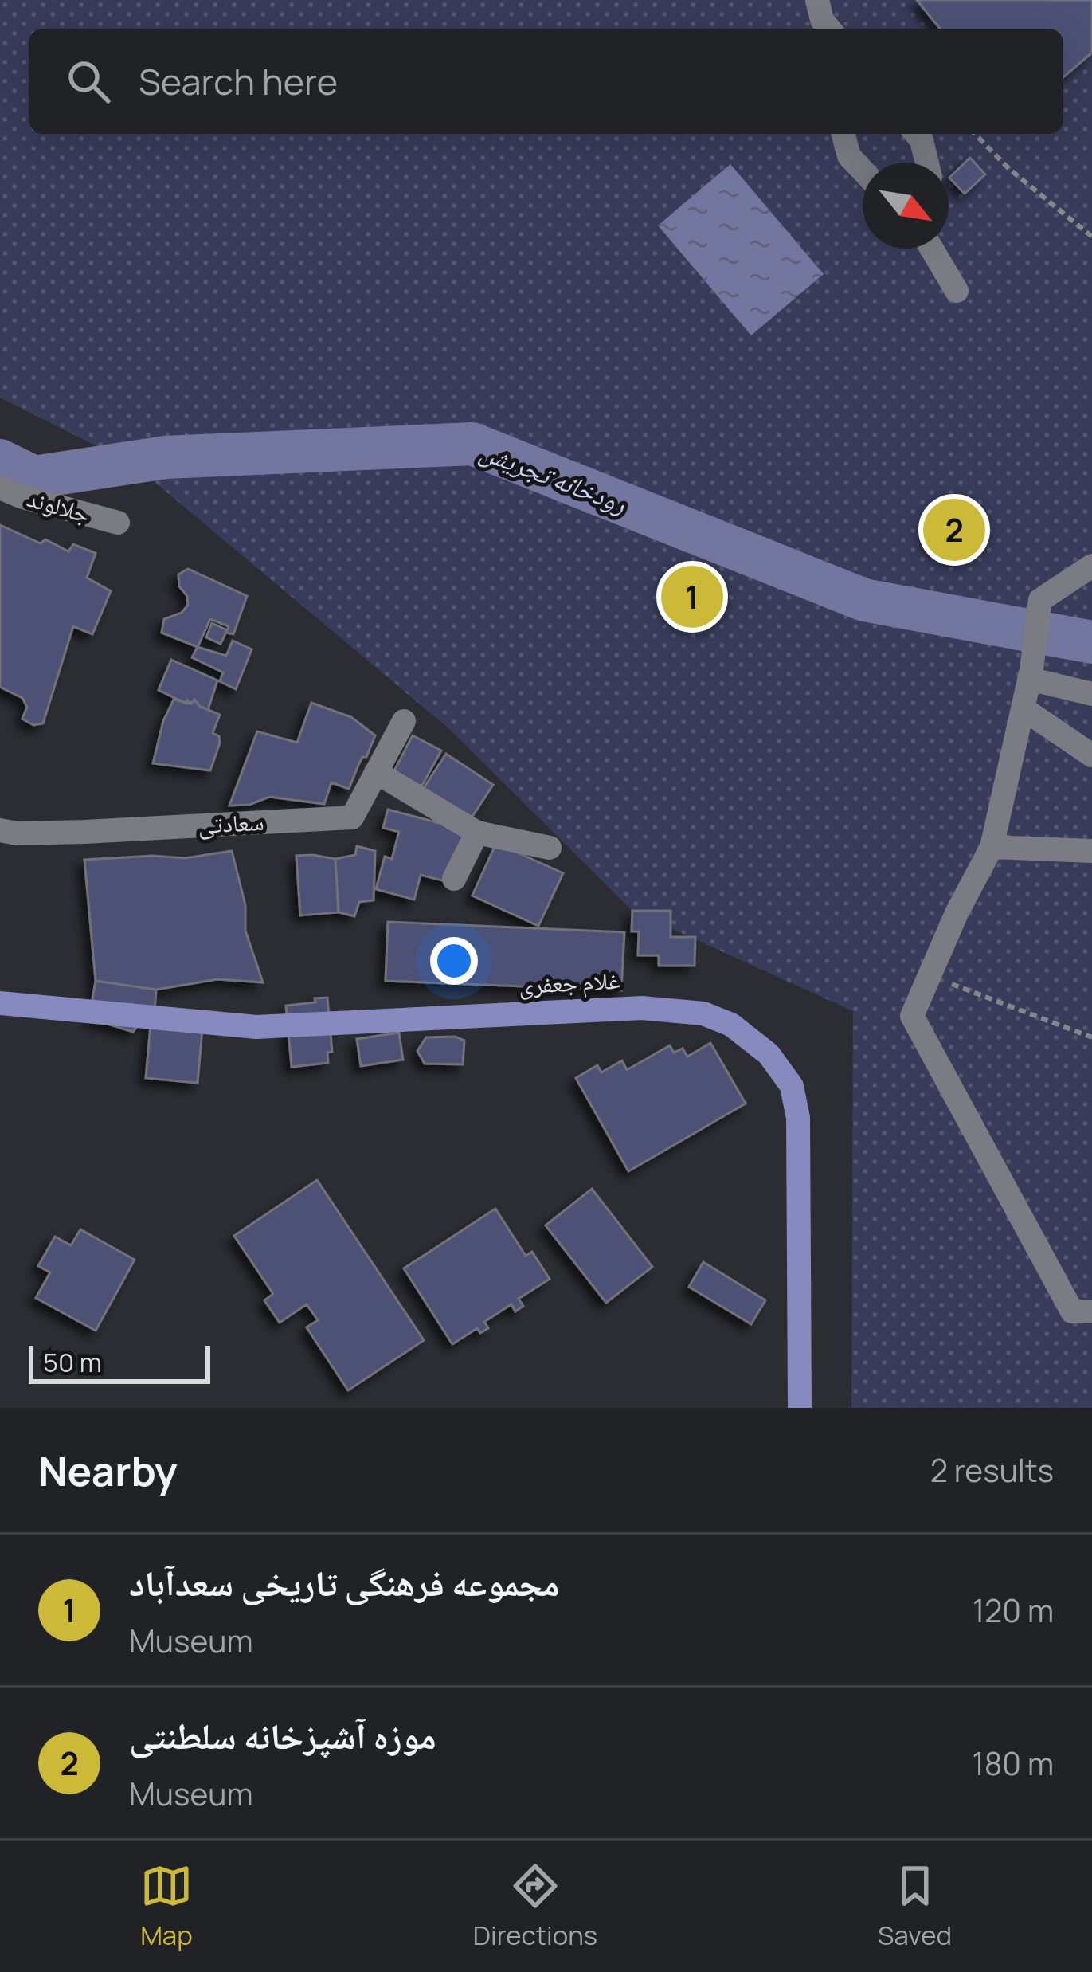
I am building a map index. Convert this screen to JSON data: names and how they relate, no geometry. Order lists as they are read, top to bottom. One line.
{"streets":{"main road":["غلام جعفری"],"street":["جلالوند","سعادتی"]},"water":["رودخانه تجریش"],"scale_bar":"50 m","north":"bottom right","page":{"search":"Search here","pins":["2","1"],"scale":"50 m","heading":["Nearby","2 results"],"list":[{"mark":"1","name":"مجموعه فرهنگی تاریخی سعدآباد","note":"Museum","value":"120 m"},{"mark":"2","name":"موزه آشپزخانه سلطنتی","note":"Museum","value":"180 m"}],"nav":["Map","Directions","Saved"]}}
